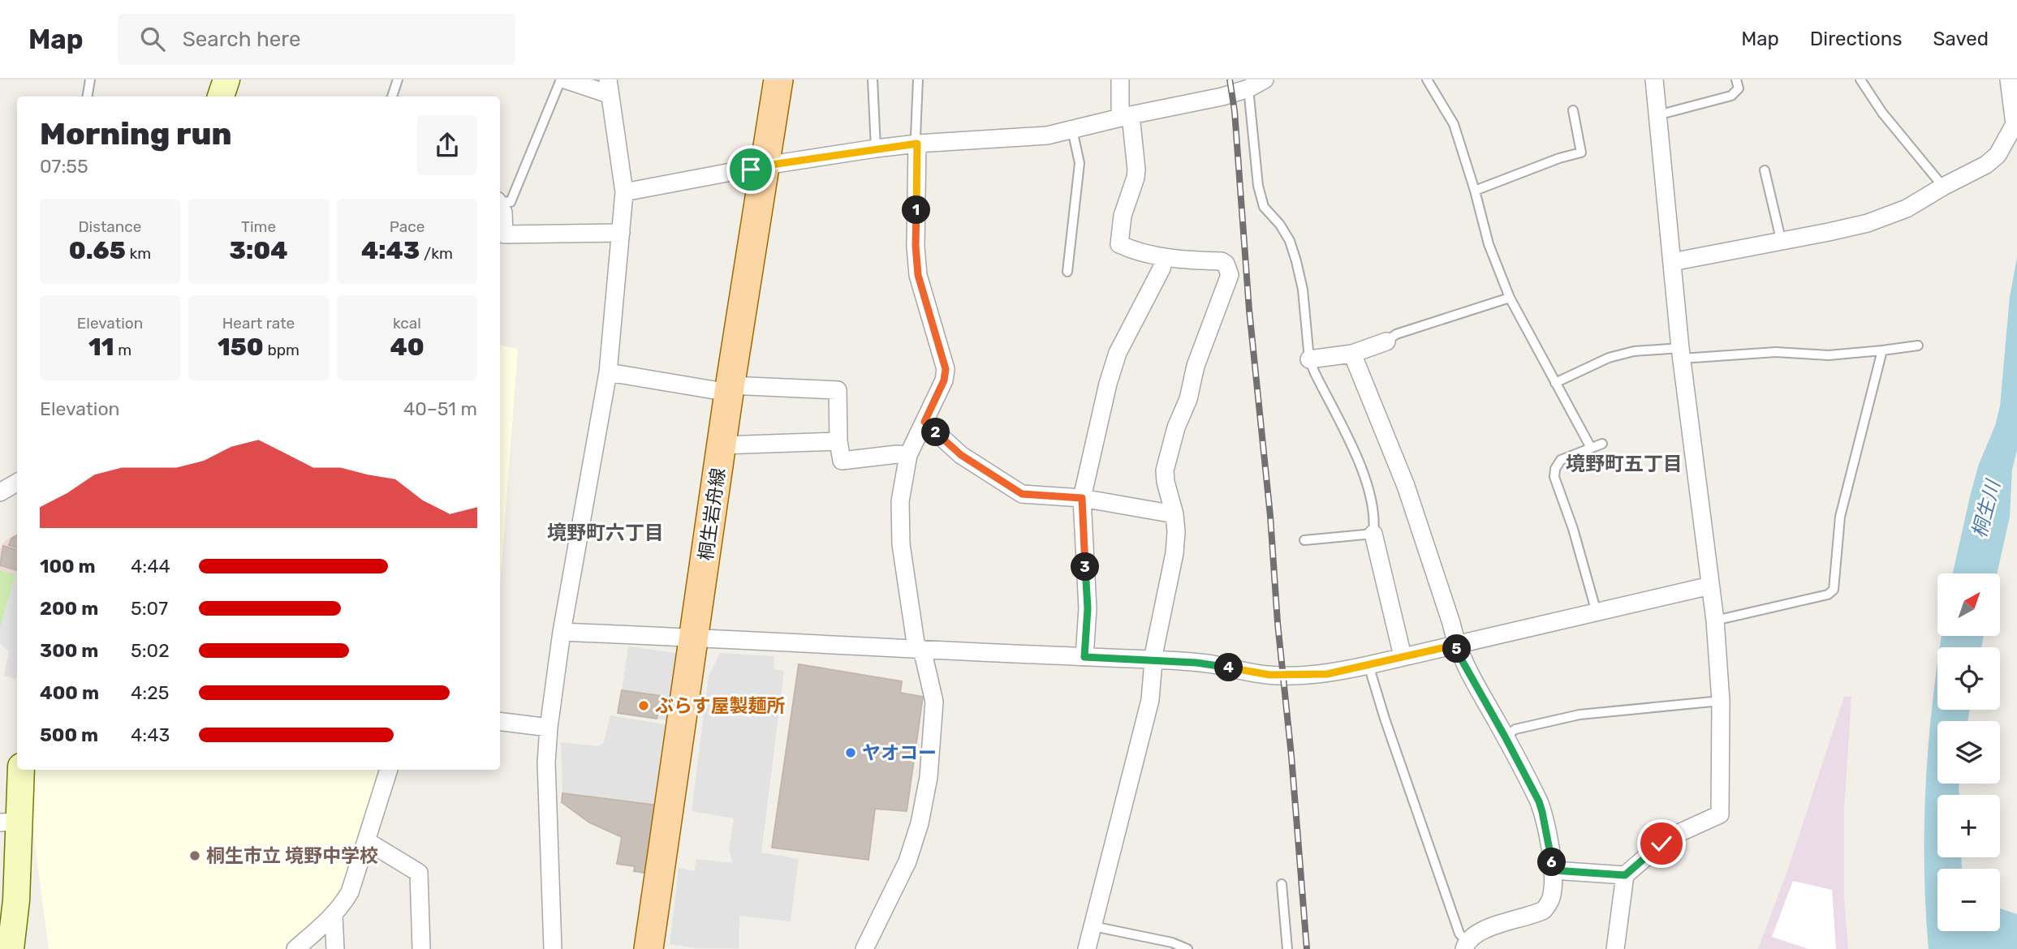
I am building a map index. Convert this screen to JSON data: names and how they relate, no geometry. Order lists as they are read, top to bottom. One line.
{"streets":{"main road":["桐生岩舟線"]},"districts":["境野町五丁目","境野町六丁目"],"water":["桐生川"],"places":["ぶらす屋製麺所","ヤオコー","桐生市立 境野中学校"],"north":"top right","page":{"header":"Map","search":"Search here","nav":["Map","Directions","Saved"],"heading":["Morning run","07:55"],"stats":[["Distance","0.65 km"],["Time","3:04"],["Pace","4:43 /km"],["Elevation","11 m"],["Heart rate","150 bpm"],["kcal","40"]],"pins":["1","2","3","5","4","6"],"chart":["Elevation","40–51 m"],"list":[{"name":"100 m","note":"4:44"},{"name":"200 m","note":"5:07"},{"name":"300 m","note":"5:02"},{"name":"400 m","note":"4:25"},{"name":"500 m","note":"4:43"}],"map_buttons":["+","−"]}}
